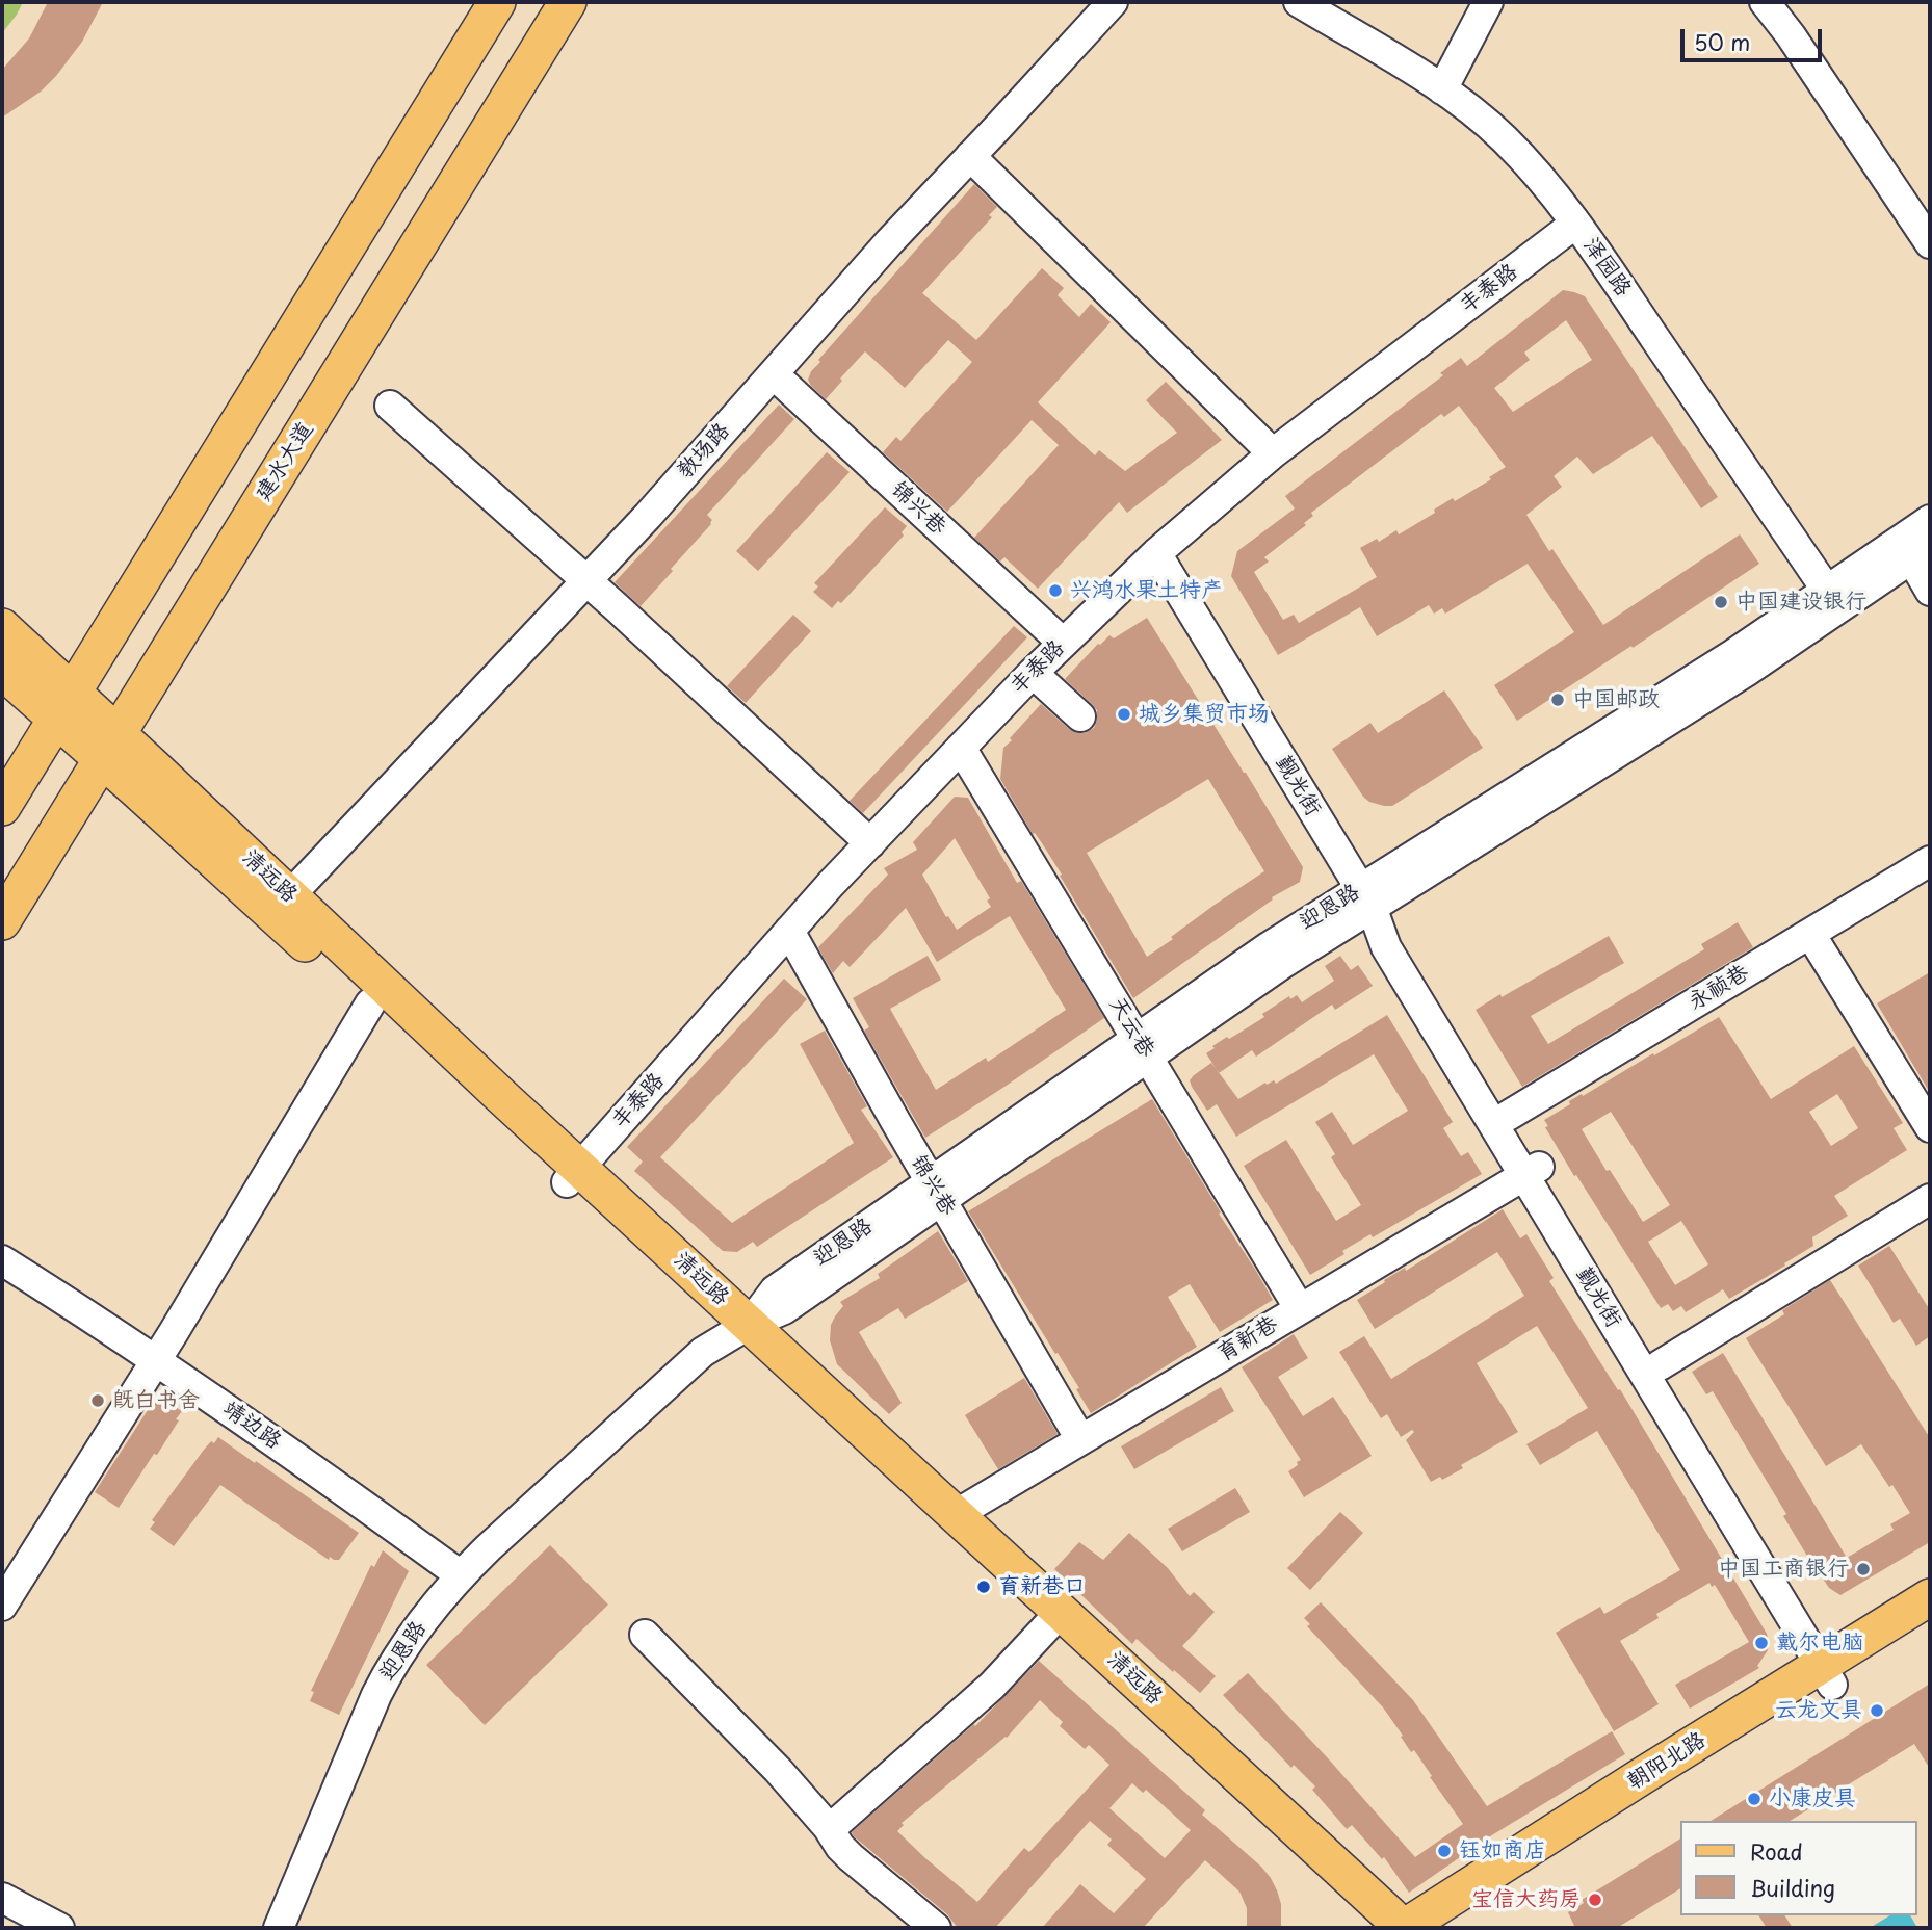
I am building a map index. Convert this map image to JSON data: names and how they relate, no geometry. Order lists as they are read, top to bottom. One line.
{"streets":{"main road":["建水大道","清远路","朝阳北路"],"street":["泽园路","丰泰路","教场路","锦兴巷","觐光街","迎恩路","永祯巷","天云巷","育新巷","靖边路"]},"crossings":[["泽园路","丰泰路"],["泽园路","迎恩路"],["丰泰路","锦兴巷"],["丰泰路","觐光街"],["丰泰路","清远路"],["丰泰路","天云巷"],["教场路","锦兴巷"],["教场路","清远路"],["建水大道","清远路"],["锦兴巷","迎恩路"],["锦兴巷","育新巷"],["觐光街","迎恩路"],["觐光街","永祯巷"],["觐光街","育新巷"],["觐光街","朝阳北路"],["清远路","迎恩路"],["清远路","育新巷"],["清远路","朝阳北路"],["迎恩路","天云巷"],["迎恩路","靖边路"],["天云巷","育新巷"]],"places":["兴鸿水果土特产","中国建设银行","中国邮政","城乡集贸市场","既白书舍","中国工商银行","育新巷口","戴尔电脑","云龙文具","小康皮具","钰如商店","宝信大药房"],"legend":["Road","Building"],"scale_bar":"50 m"}
